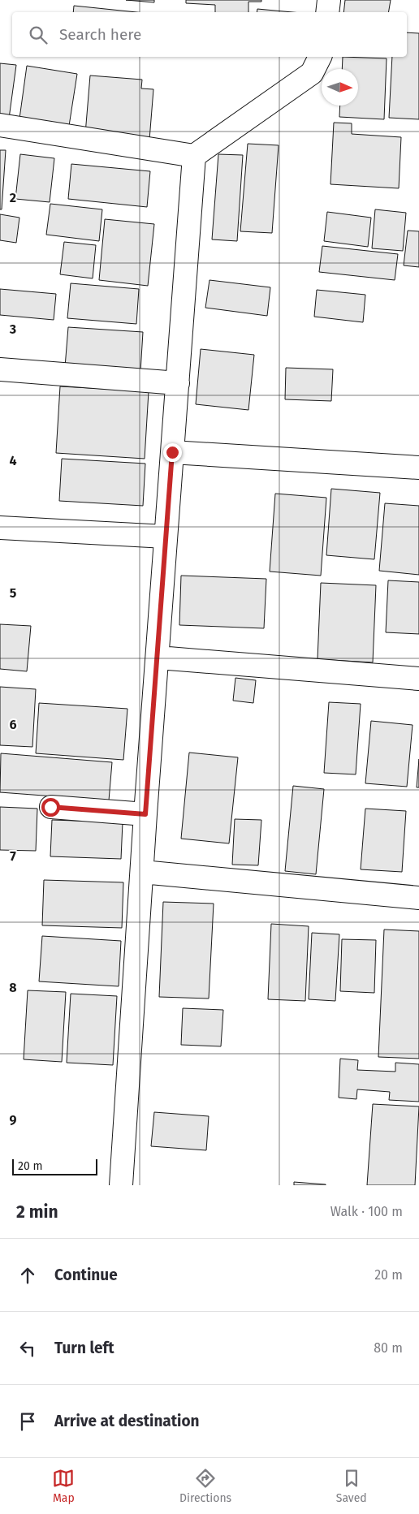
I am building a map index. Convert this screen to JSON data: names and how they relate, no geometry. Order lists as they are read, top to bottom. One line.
{"scale_bar":"20 m","north":"right","page":{"search":"Search here","scale":"20 m","heading":["2 min","Walk · 100 m"],"list":[["Continue","20 m"],["Turn left","80 m"],"Arrive at destination"],"nav":["Map","Directions","Saved"]},"grid":{"rows":["2","3","4","5","6","7","8","9"]}}
